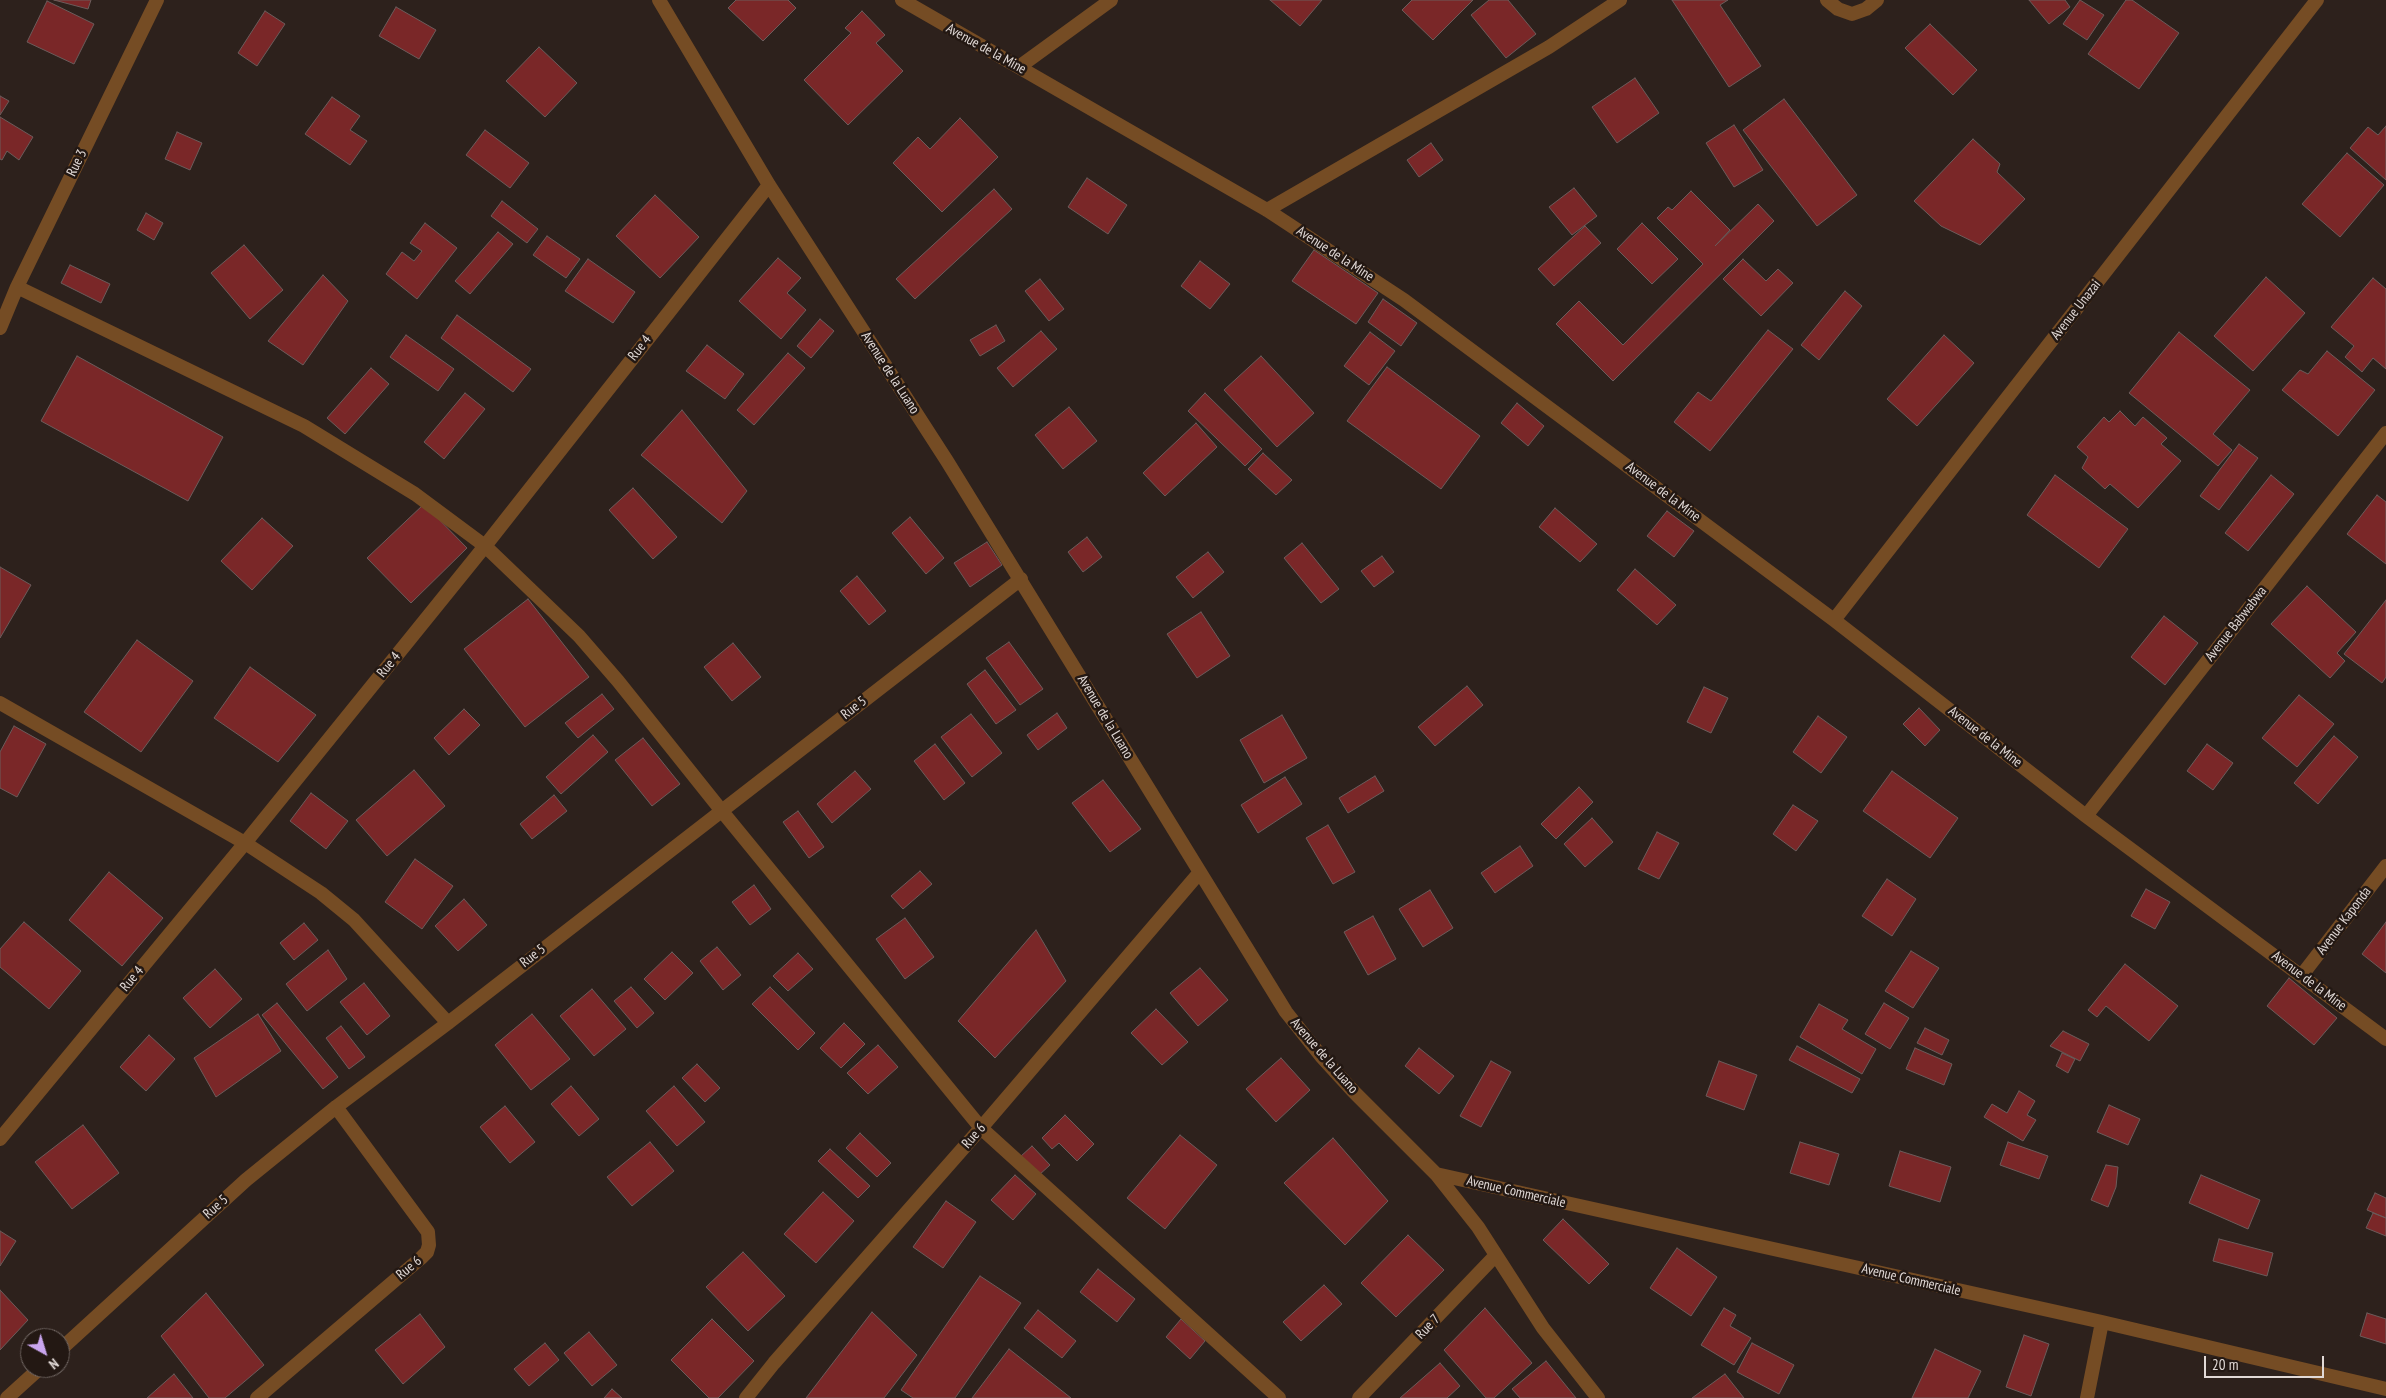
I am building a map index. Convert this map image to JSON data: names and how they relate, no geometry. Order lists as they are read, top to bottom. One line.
{"streets":{"street":["Avenue de la Mine","Rue 3","Avenue Unazai","Rue 4","Avenue de la Luano","Avenue Babwabwa","Rue 5","Avenue Kaponda","Rue 6","Avenue Commerciale","Rue 7"]},"crossings":[["Avenue de la Mine","Avenue Unazai"],["Avenue de la Mine","Avenue Babwabwa"],["Avenue de la Mine","Avenue Kaponda"],["Rue 4","Avenue de la Luano"],["Avenue de la Luano","Rue 5"],["Avenue de la Luano","Rue 6"],["Avenue de la Luano","Avenue Commerciale"],["Avenue de la Luano","Rue 7"],["Rue 5","Rue 6"]],"scale_bar":"20 m","north":"bottom right"}
